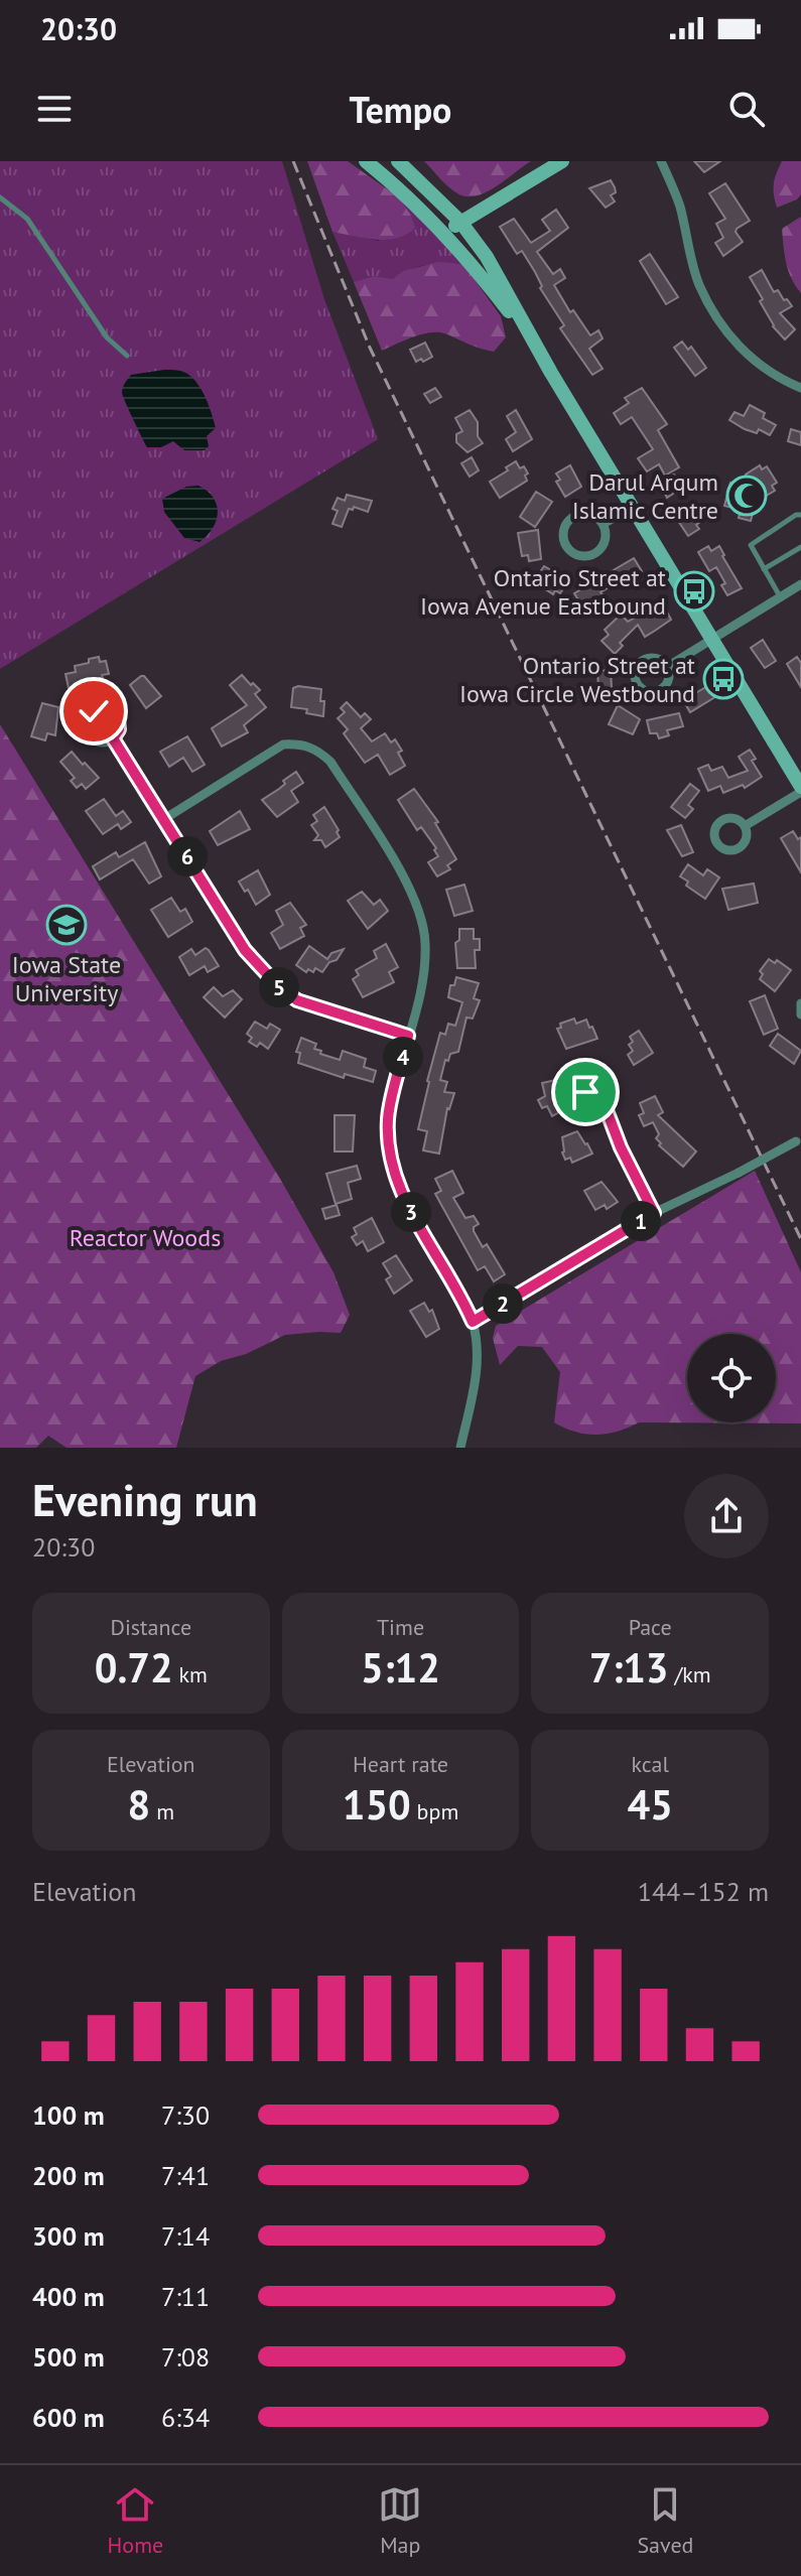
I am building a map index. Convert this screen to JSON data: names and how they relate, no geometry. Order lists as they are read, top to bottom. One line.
{"parks":["Reactor Woods"],"places":{"mosque":["Darul Arqum Islamic Centre"],"bus stop":["Ontario Street at Iowa Avenue Eastbound","Ontario Street at Iowa Circle Westbound"],"school or university":["Iowa State University"]},"page":{"status":"20:30","header":"Tempo","pins":["6","5","4","3","1","2"],"heading":["Evening run","20:30"],"stats":[["Distance","0.72 km"],["Time","5:12"],["Pace","7:13 /km"],["Elevation","8 m"],["Heart rate","150 bpm"],["kcal","45"]],"chart":["Elevation","144–152 m"],"list":[{"name":"100 m","note":"7:30"},{"name":"200 m","note":"7:41"},{"name":"300 m","note":"7:14"},{"name":"400 m","note":"7:11"},{"name":"500 m","note":"7:08"},{"name":"600 m","note":"6:34"}],"tabs":["Home","Map","Saved"]}}
